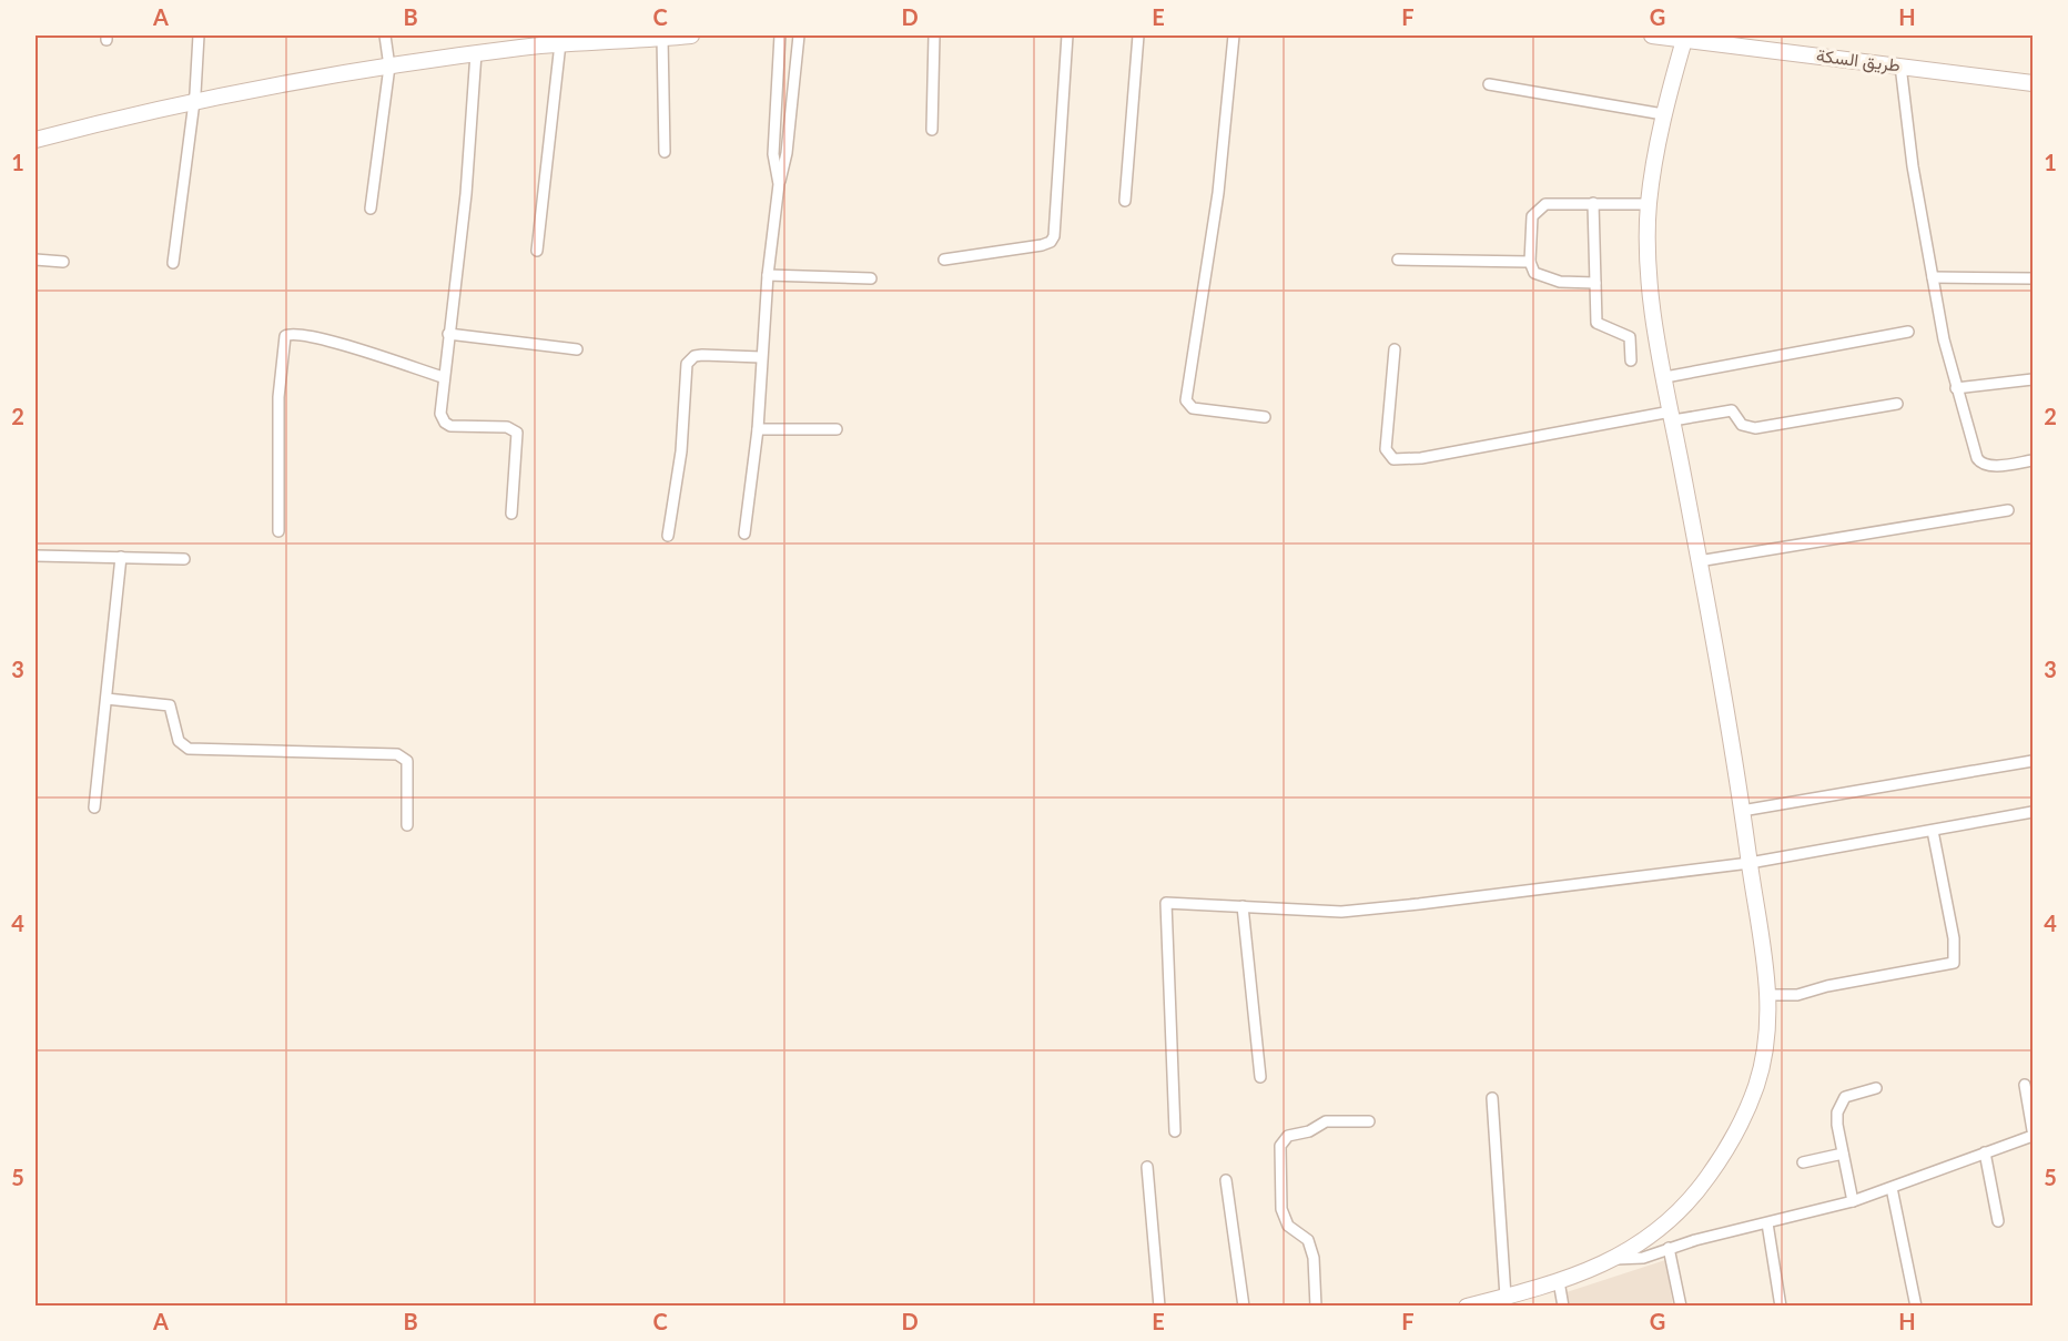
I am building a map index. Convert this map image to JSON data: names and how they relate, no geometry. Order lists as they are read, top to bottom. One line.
{"streets":{"main road":["طريق السكة"]},"grid":{"columns":["A","B","C","D","E","F","G","H"],"rows":["1","2","3","4","5"]}}
